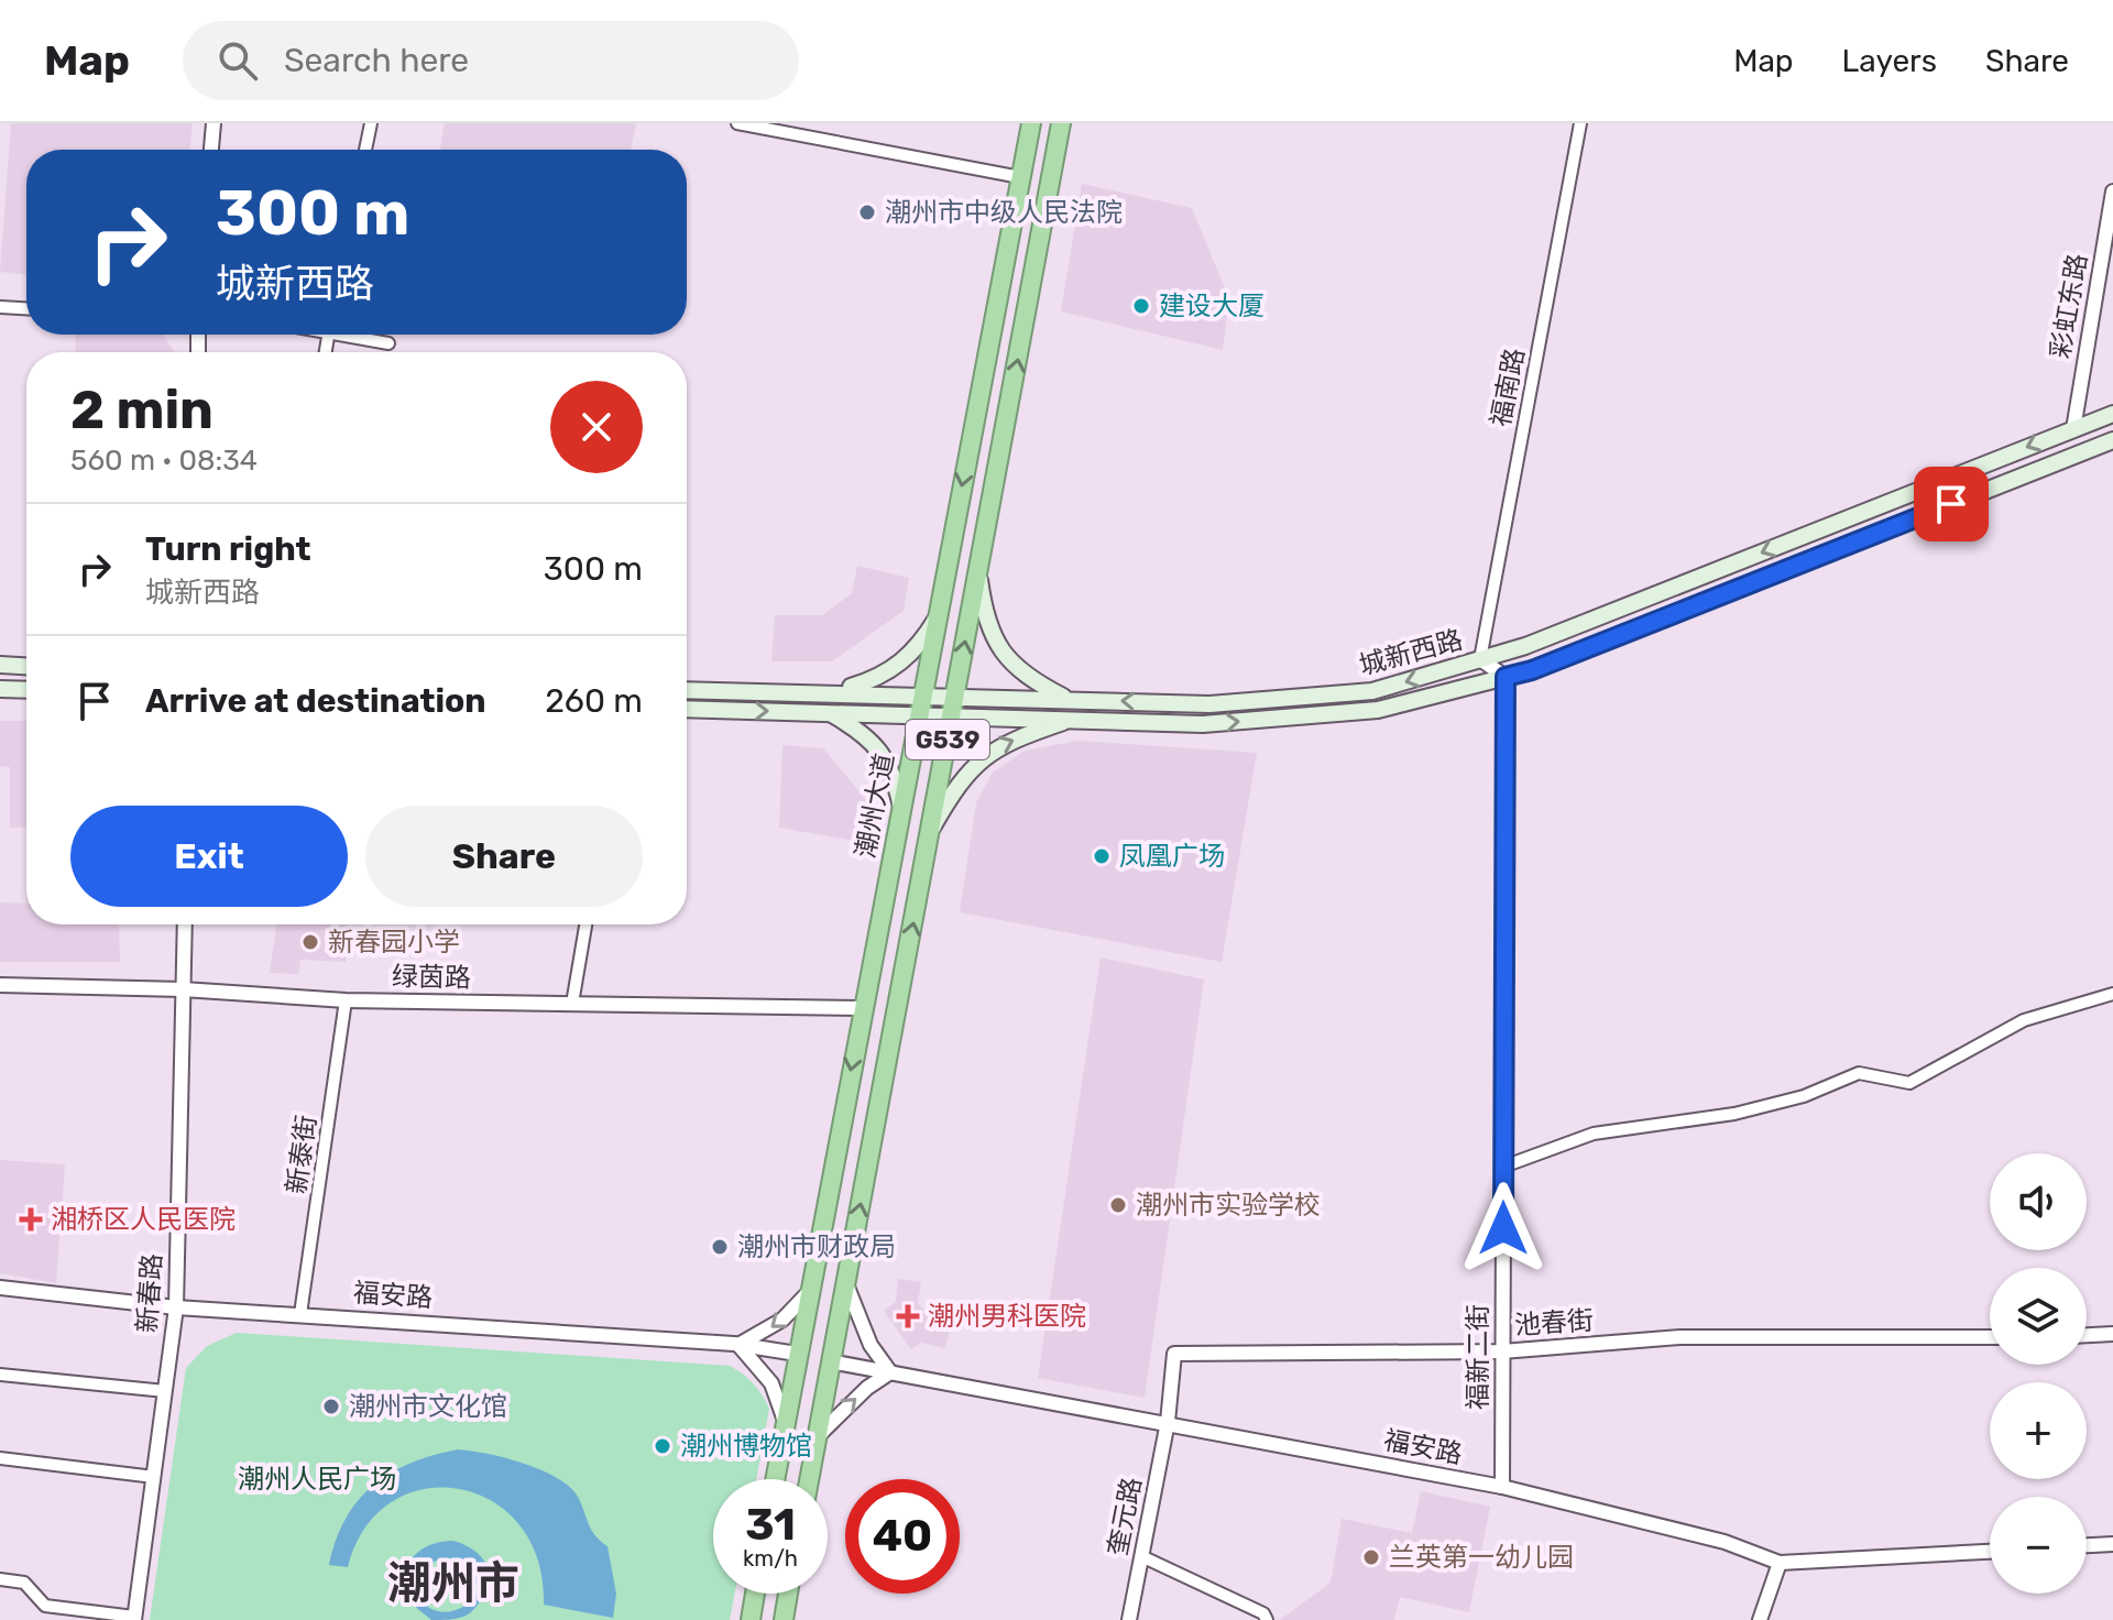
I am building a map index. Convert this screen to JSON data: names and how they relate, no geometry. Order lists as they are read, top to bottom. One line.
{"streets":{"highway":["G539","潮州大道"],"main road":["城新西路"],"street":["彩虹东路","福南路","绿茵路","新泰街","新春路","福安路","池春街","福新二街","奎元路"]},"crossings":[["彩虹东路","城新西路"],["福南路","城新西路"],["城新西路","G539"],["城新西路","潮州大道"],["城新西路","福新二街"],["G539","福安路"],["潮州大道","绿茵路"],["潮州大道","福安路"],["绿茵路","新泰街"],["绿茵路","新春路"],["新泰街","福安路"],["新春路","福安路"],["福安路","池春街"],["福安路","福新二街"],["福安路","奎元路"],["池春街","福新二街"],["池春街","奎元路"]],"districts":["潮州市"],"parks":["潮州人民广场"],"places":{"other":["潮州市中级人民法院","建设大厦","凤凰广场","新春园小学","潮州市实验学校","潮州市财政局","潮州市文化馆","潮州博物馆","兰英第一幼儿园"],"health":["湘桥区人民医院","潮州男科医院"]},"page":{"header":"Map","search":"Search here","nav":["Map","Layers","Share"],"turn":["300 m","城新西路"],"heading":["2 min","560 m · 08:34"],"list":[{"name":"Turn right","note":"城新西路","value":"300 m"},{"name":"Arrive at destination","value":"260 m"}],"buttons":["Exit","Share"],"map_buttons":["+","−"],"speed":"31 km/h","limit":"40"}}
